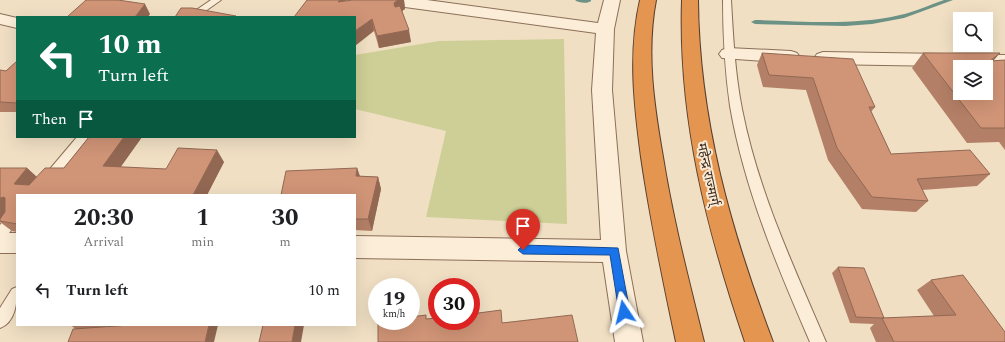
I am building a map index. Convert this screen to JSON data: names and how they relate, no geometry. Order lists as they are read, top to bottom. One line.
{"streets":{"highway":["महेन्द्र राज्मार्ग्"]},"page":{"turn":["10 m","Turn left"],"then":"Then","eta":["20:30","Arrival","1","min","30","m"],"list":[{"name":"Turn left","value":"10 m"}],"speed":"19 km/h","limit":"30"}}
